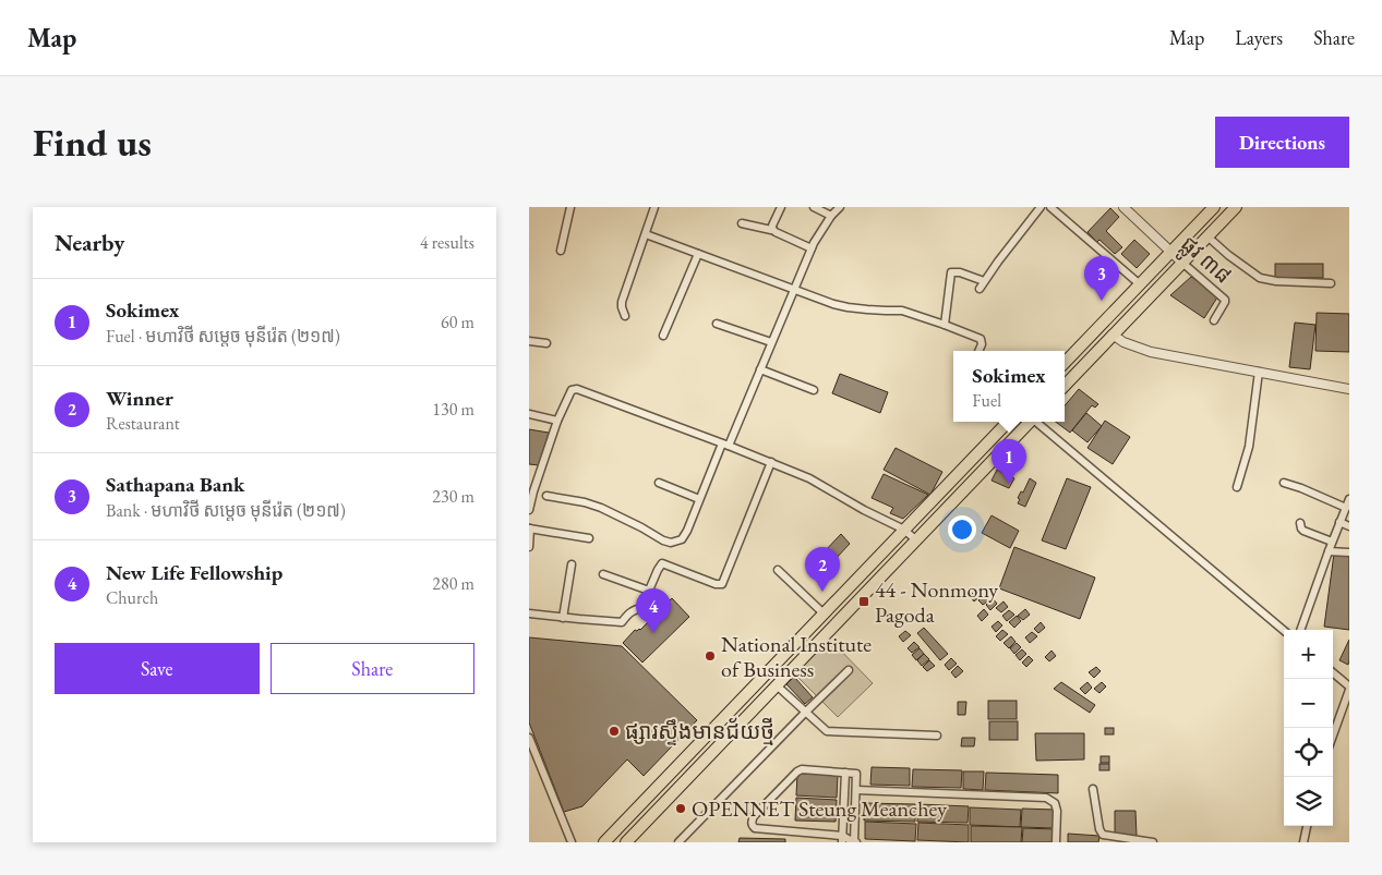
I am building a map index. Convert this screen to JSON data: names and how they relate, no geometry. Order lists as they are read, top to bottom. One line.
{"streets":{"street":["ផ្លូវ ៣៨"]},"places":{"transit":["44 - Nonmony Pagoda"],"other":["National Institute of Business","ផ្សារស្ទឹងមានជ័យថ្មី","OPENNET Steung Meanchey"]},"page":{"header":"Map","nav":["Map","Layers","Share"],"buttons":["Directions",["Save","Share"]],"title":"Find us","heading":["Nearby","4 results"],"pins":["3","1","2","4"],"list":[{"mark":"1","name":"Sokimex","note":"Fuel · មហាវិថី សម្តេច មុនីរ៉េត (២១៧)","value":"60 m"},{"mark":"2","name":"Winner","note":"Restaurant","value":"130 m"},{"mark":"3","name":"Sathapana Bank","note":"Bank · មហាវិថី សម្តេច មុនីរ៉េត (២១៧)","value":"230 m"},{"mark":"4","name":"New Life Fellowship","note":"Church","value":"280 m"}],"popup":["Sokimex","Fuel"],"map_buttons":["+","−"]}}
